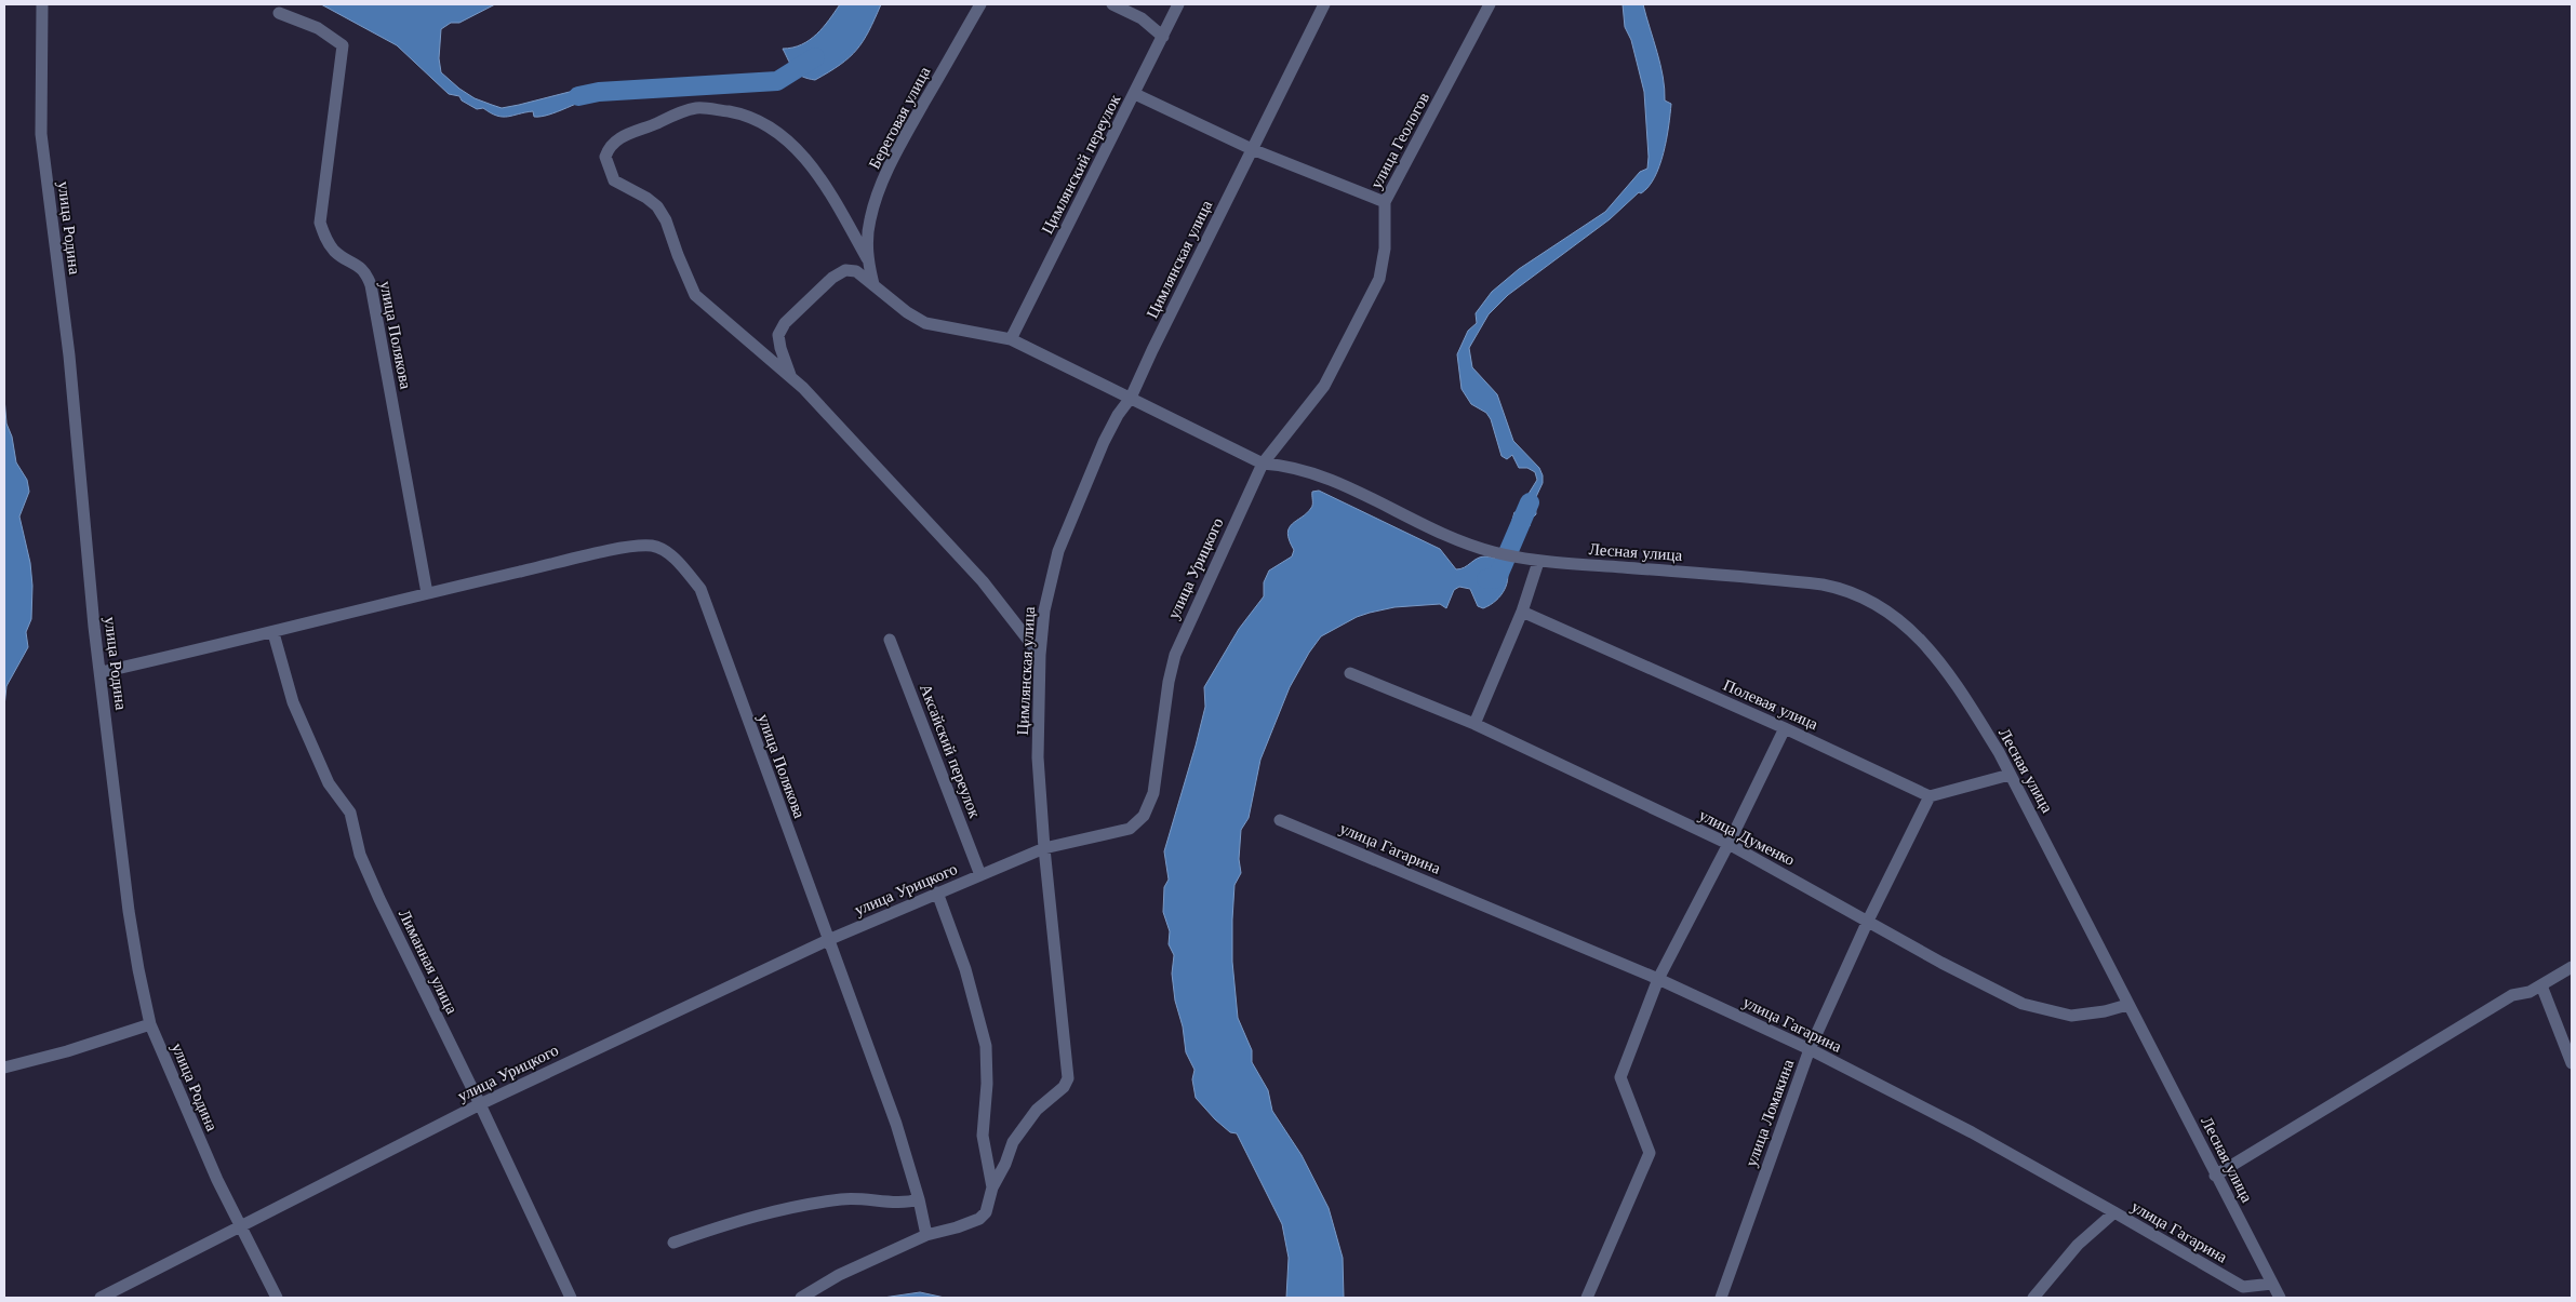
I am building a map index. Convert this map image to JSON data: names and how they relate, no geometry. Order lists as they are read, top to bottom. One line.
{"streets":{"street":["Береговая улица","улица Геологов","Цимлянский переулок","улица Родина","Цимлянская улица","улица Полякова","Лесная улица","улица Урицкого","Полевая улица","Аксайский переулок","улица Думенко","улица Гагарина","Лиманная улица","улица Ломакина"]},"crossings":[["улица Геологов","Лесная улица"],["улица Геологов","улица Урицкого"],["улица Родина","улица Полякова"],["улица Родина","улица Урицкого"],["Цимлянская улица","улица Полякова"],["Цимлянская улица","улица Урицкого"],["улица Полякова","улица Урицкого"],["улица Полякова","Лиманная улица"],["Лесная улица","улица Урицкого"],["Лесная улица","улица Думенко"],["Лесная улица","улица Гагарина"],["улица Урицкого","Аксайский переулок"],["улица Урицкого","Лиманная улица"],["Полевая улица","улица Ломакина"],["улица Думенко","улица Ломакина"],["улица Гагарина","улица Ломакина"]]}
